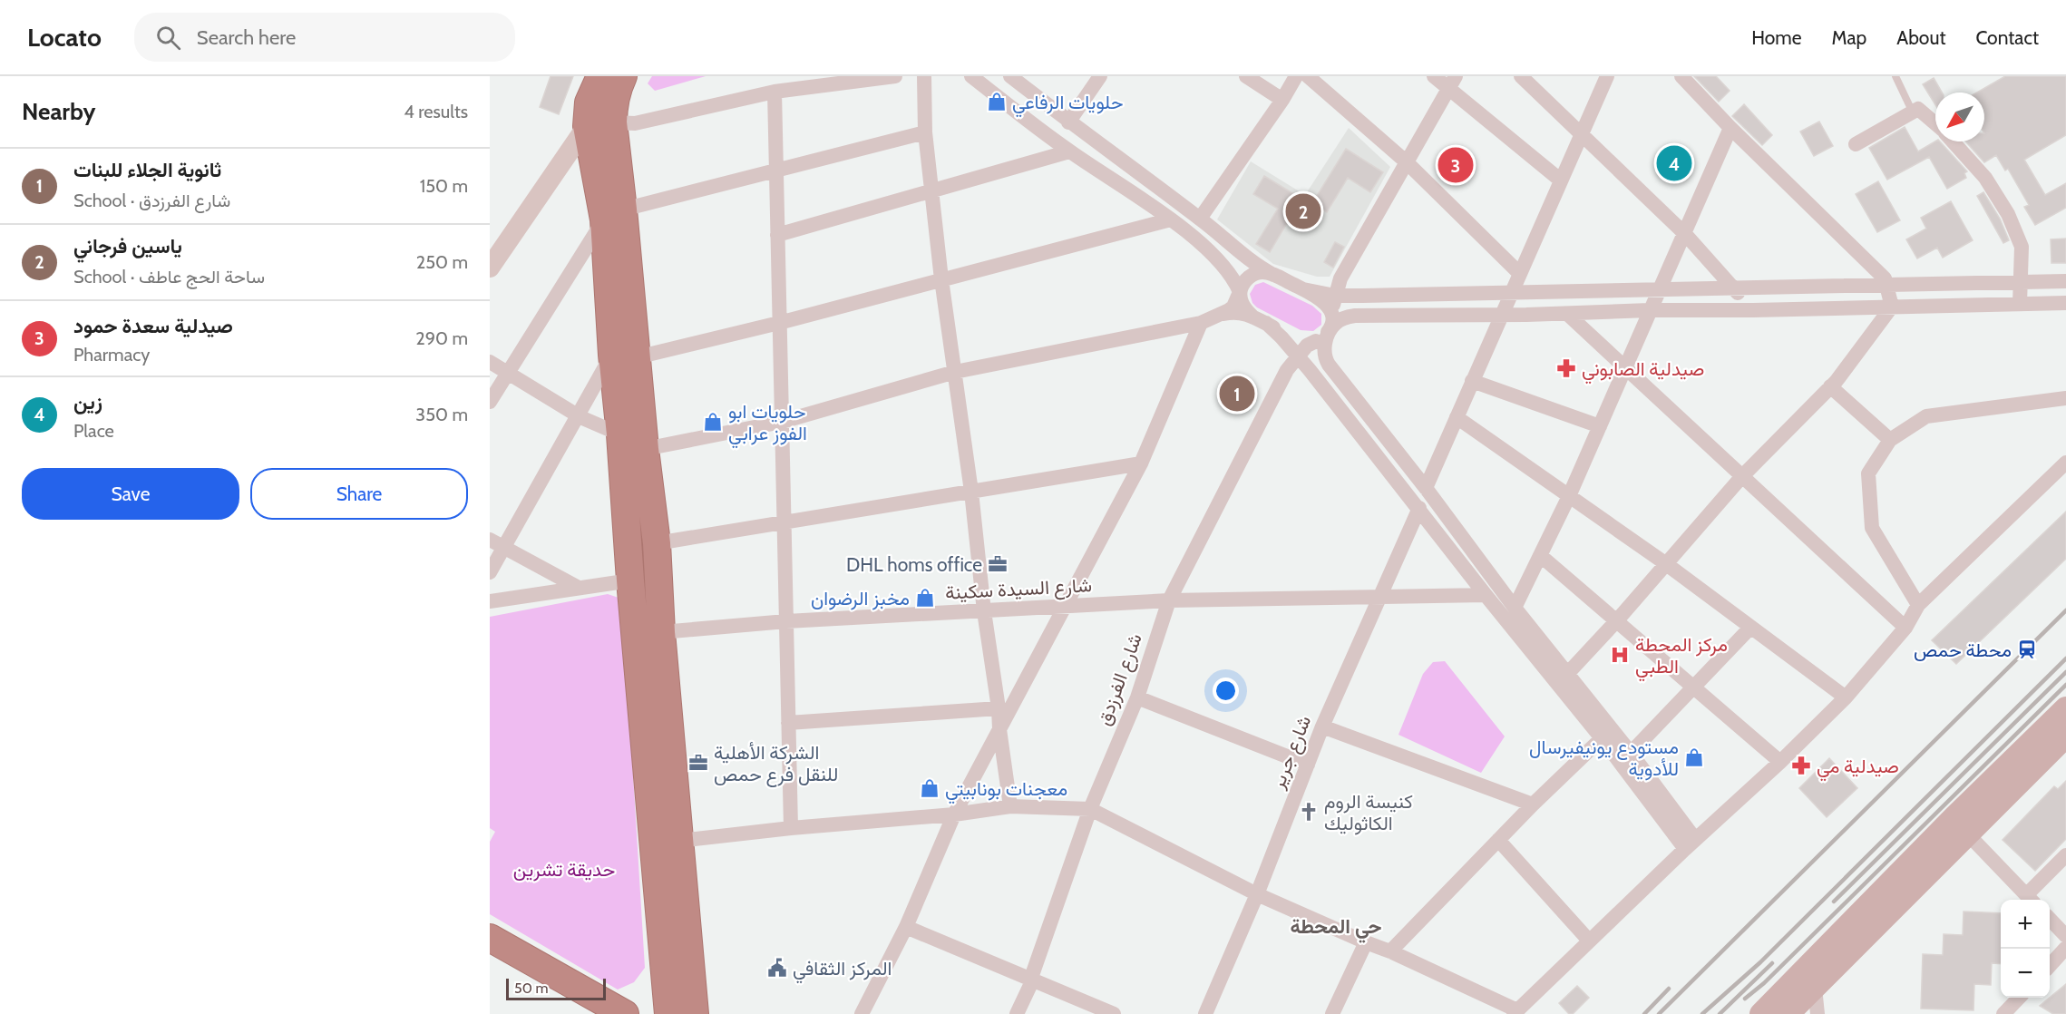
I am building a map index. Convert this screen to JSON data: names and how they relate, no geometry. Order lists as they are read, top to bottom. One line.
{"streets":{"street":["شارع السيدة سكينة","شارع الفرزدق","شارع جرير"]},"crossings":[["شارع السيدة سكينة","شارع الفرزدق"],["شارع السيدة سكينة","شارع جرير"]],"districts":["حي المحطة"],"parks":["حديقة تشرين"],"places":{"shop":["حلويات الرفاعي","حلويات ابو الفوز عرابي","مخبز الرضوان","مستودع يونيفيرسال للأدوية","معجنات بونابيتي"],"pharmacy":["صيدلية الصابوني","صيدلية مي"],"office":["DHL homs office","الشركة الأهلية للنقل فرع حمص"],"station":["محطة حمص"],"hospital":["مركز المحطة الطبي"],"church":["كنيسة الروم الكاثوليك"],"public building":["المركز الثقافي"]},"scale_bar":"50 m","north":"bottom left","page":{"header":"Locato","search":"Search here","nav":["Home","Map","About","Contact"],"heading":["Nearby","4 results"],"pins":["4","3","2","1"],"list":[{"mark":"1","name":"ثانوية الجلاء للبنات","note":"School · شارع الفرزدق","value":"150 m"},{"mark":"2","name":"ياسين فرجاني","note":"School · ساحة الحج عاطف","value":"250 m"},{"mark":"3","name":"صيدلية سعدة حمود","note":"Pharmacy","value":"290 m"},{"mark":"4","name":"زين","note":"Place","value":"350 m"}],"buttons":["Save","Share"],"map_buttons":["+","−"],"scale":"50 m"}}
